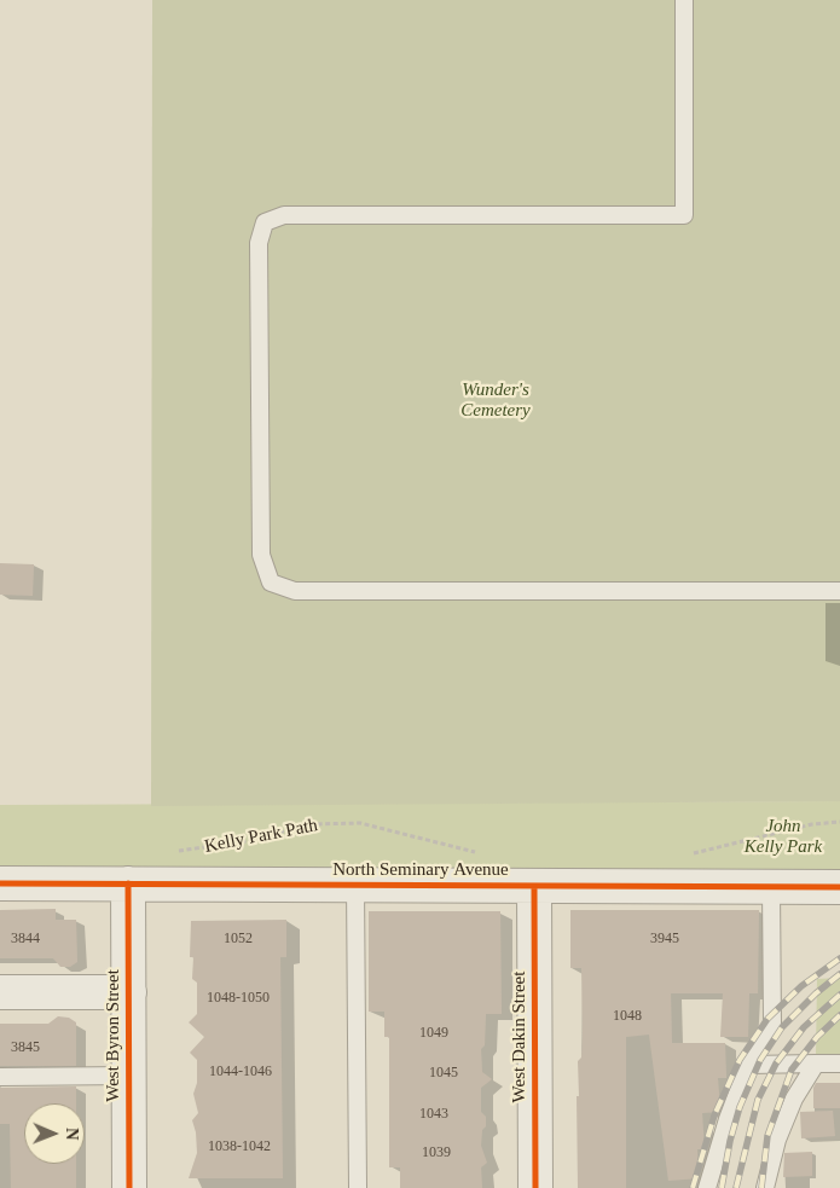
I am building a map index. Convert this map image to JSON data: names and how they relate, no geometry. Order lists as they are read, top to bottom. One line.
{"streets":{"street":["North Seminary Avenue","West Byron Street","West Dakin Street"],"path":["Kelly Park Path"]},"crossings":[["North Seminary Avenue","West Byron Street"],["North Seminary Avenue","West Dakin Street"]],"parks":["Wunder's Cemetery","John Kelly Park"],"house_numbers":["3844","1052","3945","1048-1050","1048","1049","3845","1044-1046","1045","1043","1038-1042","1039"],"north":"right"}
